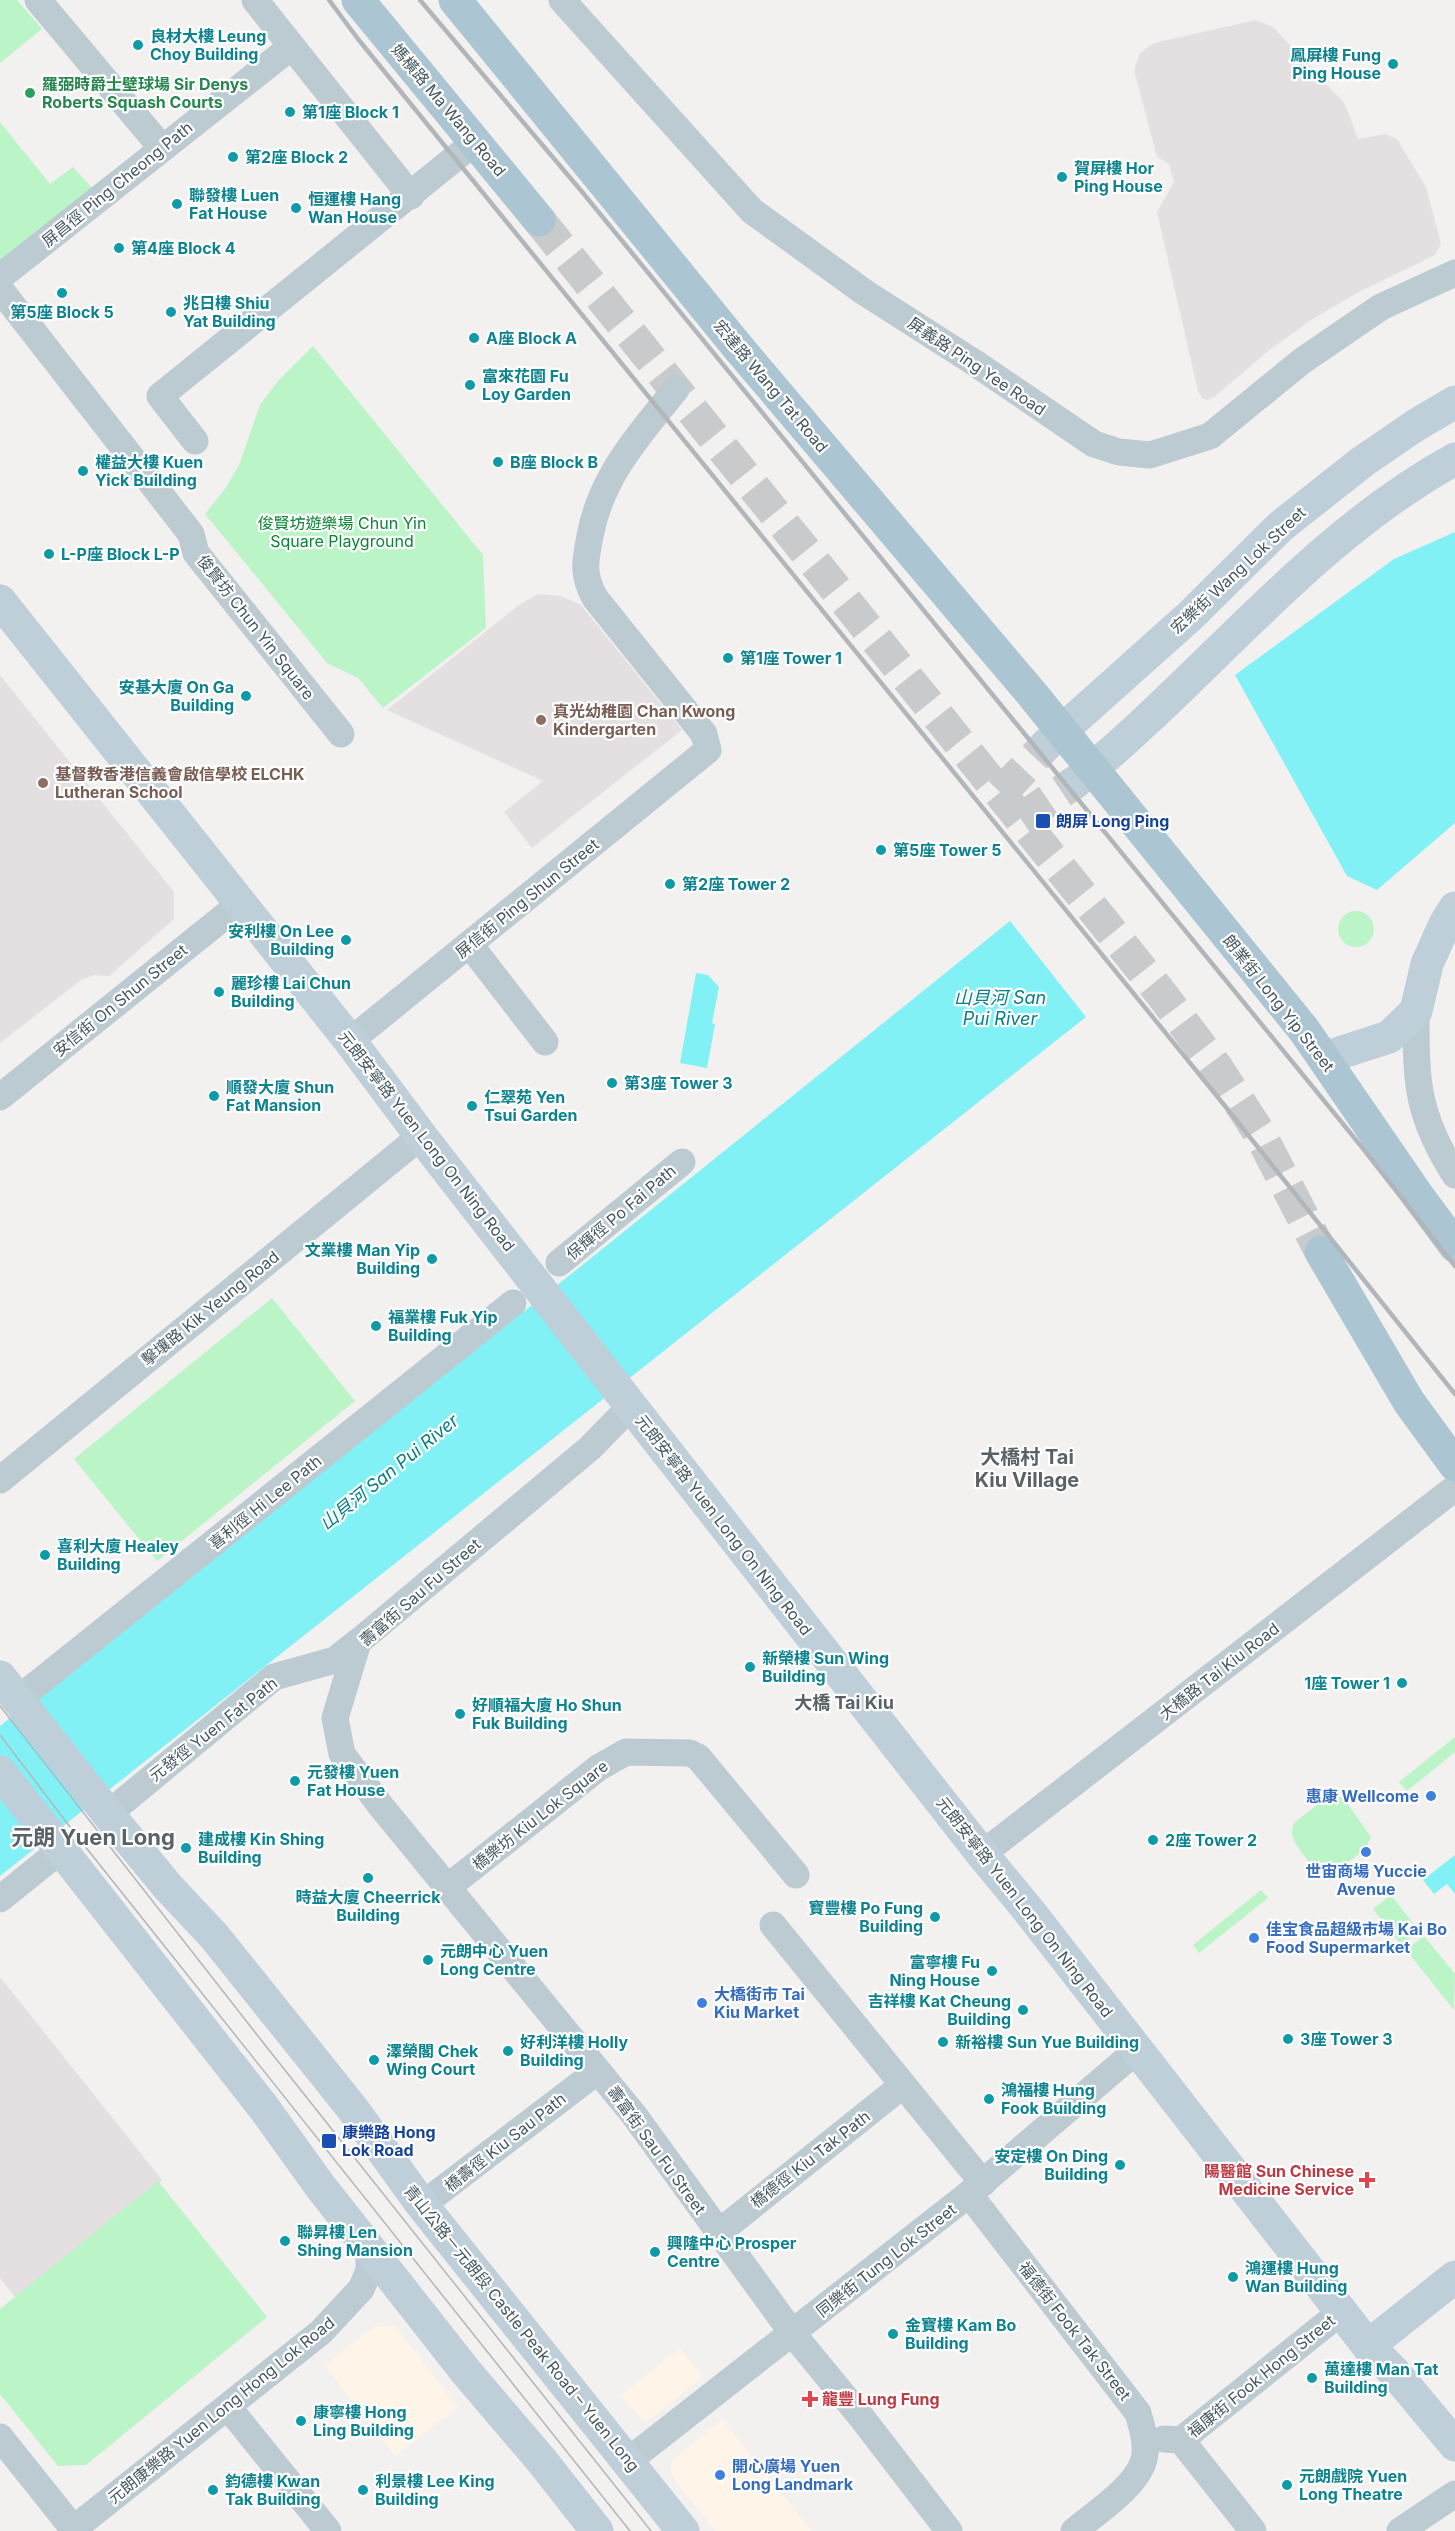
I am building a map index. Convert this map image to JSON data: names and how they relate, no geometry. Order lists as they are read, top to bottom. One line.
{"streets":{"main road":["媽橫路 Ma Wang Road","宏達路 Wang Tat Road","宏樂街 Wang Lok Street","朗業街 Long Yip Street","元朗安寧路 Yuen Long On Ning Road","青山公路－元朗段 Castle Peak Road – Yuen Long"],"street":["屏昌徑 Ping Cheong Path","屏義路 Ping Yee Road","俊賢坊 Chun Yin Square","屏信街 Ping Shun Street","安信街 On Shun Street","保輝徑 Po Fai Path","擊壤路 Kik Yeung Road","喜利徑 Hi Lee Path","壽富街 Sau Fu Street","大橋路 Tai Kiu Road","元發徑 Yuen Fat Path","橋樂坊 Kiu Lok Square","橋壽徑 Kiu Sau Path","橋德徑 Kiu Tak Path","同樂街 Tung Lok Street","福德街 Fook Tak Street","福康街 Fook Hong Street","元朗康樂路 Yuen Long Hong Lok Road"]},"crossings":[["宏達路 Wang Tat Road","宏樂街 Wang Lok Street"],["宏達路 Wang Tat Road","朗業街 Long Yip Street"],["屏信街 Ping Shun Street","元朗安寧路 Yuen Long On Ning Road"],["安信街 On Shun Street","元朗安寧路 Yuen Long On Ning Road"],["元朗安寧路 Yuen Long On Ning Road","保輝徑 Po Fai Path"],["元朗安寧路 Yuen Long On Ning Road","擊壤路 Kik Yeung Road"],["元朗安寧路 Yuen Long On Ning Road","喜利徑 Hi Lee Path"],["元朗安寧路 Yuen Long On Ning Road","壽富街 Sau Fu Street"],["元朗安寧路 Yuen Long On Ning Road","大橋路 Tai Kiu Road"],["元朗安寧路 Yuen Long On Ning Road","同樂街 Tung Lok Street"],["元朗安寧路 Yuen Long On Ning Road","福康街 Fook Hong Street"],["保輝徑 Po Fai Path","喜利徑 Hi Lee Path"],["喜利徑 Hi Lee Path","青山公路－元朗段 Castle Peak Road – Yuen Long"],["壽富街 Sau Fu Street","元發徑 Yuen Fat Path"],["壽富街 Sau Fu Street","橋樂坊 Kiu Lok Square"],["壽富街 Sau Fu Street","橋德徑 Kiu Tak Path"],["壽富街 Sau Fu Street","同樂街 Tung Lok Street"],["元發徑 Yuen Fat Path","青山公路－元朗段 Castle Peak Road – Yuen Long"],["橋壽徑 Kiu Sau Path","青山公路－元朗段 Castle Peak Road – Yuen Long"],["橋德徑 Kiu Tak Path","福德街 Fook Tak Street"],["同樂街 Tung Lok Street","青山公路－元朗段 Castle Peak Road – Yuen Long"],["同樂街 Tung Lok Street","福德街 Fook Tak Street"]],"districts":["大橋村 Tai Kiu Village","大橋 Tai Kiu","元朗 Yuen Long"],"water":["山貝河 San Pui River"],"parks":["俊賢坊遊樂場 Chun Yin Square Playground"],"places":{"other":["良材大樓 Leung Choy Building","鳳屏樓 Fung Ping House","羅弼時爵士壁球場 Sir Denys Roberts Squash Courts","第1座 Block 1","第2座 Block 2","賀屏樓 Hor Ping House","聯發樓 Luen Fat House","恒運樓 Hang Wan House","第4座 Block 4","第5座 Block 5","兆日樓 Shiu Yat Building","A座 Block A","富來花園 Fu Loy Garden","B座 Block B","權益大樓 Kuen Yick Building","L-P座 Block L-P","第1座 Tower 1","安基大廈 On Ga Building","真光幼稚園 Chan Kwong Kindergarten","基督教香港信義會啟信學校 ELCHK Lutheran School","第5座 Tower 5","第2座 Tower 2","安利樓 On Lee Building","麗珍樓 Lai Chun Building","第3座 Tower 3","順發大廈 Shun Fat Mansion","仁翠苑 Yen Tsui Garden","文業樓 Man Yip Building","福業樓 Fuk Yip Building","喜利大廈 Healey Building","新榮樓 Sun Wing Building","1座 Tower 1","好順福大廈 Ho Shun Fuk Building","元發樓 Yuen Fat House","惠康 Wellcome","2座 Tower 2","建成樓 Kin Shing Building","世宙商場 Yuccie Avenue","時益大廈 Cheerrick Building","寶豐樓 Po Fung Building","佳宝食品超級市場 Kai Bo Food Supermarket","元朗中心 Yuen Long Centre","富寧樓 Fu Ning House","大橋街市 Tai Kiu Market","吉祥樓 Kat Cheung Building","3座 Tower 3","新裕樓 Sun Yue Building","好利洋樓 Holly Building","澤榮閣 Chek Wing Court","鴻福樓 Hung Fook Building","安定樓 On Ding Building","聯昇樓 Len Shing Mansion","興隆中心 Prosper Centre","鴻運樓 Hung Wan Building","金寶樓 Kam Bo Building","萬達樓 Man Tat Building","康寧樓 Hong Ling Building","開心廣場 Yuen Long Landmark","元朗戲院 Yuen Long Theatre","鈞德樓 Kwan Tak Building","利景樓 Lee King Building"],"transit":["朗屏 Long Ping","康樂路 Hong Lok Road"],"health":["陽醫館 Sun Chinese Medicine Service","龍豐 Lung Fung"]}}
